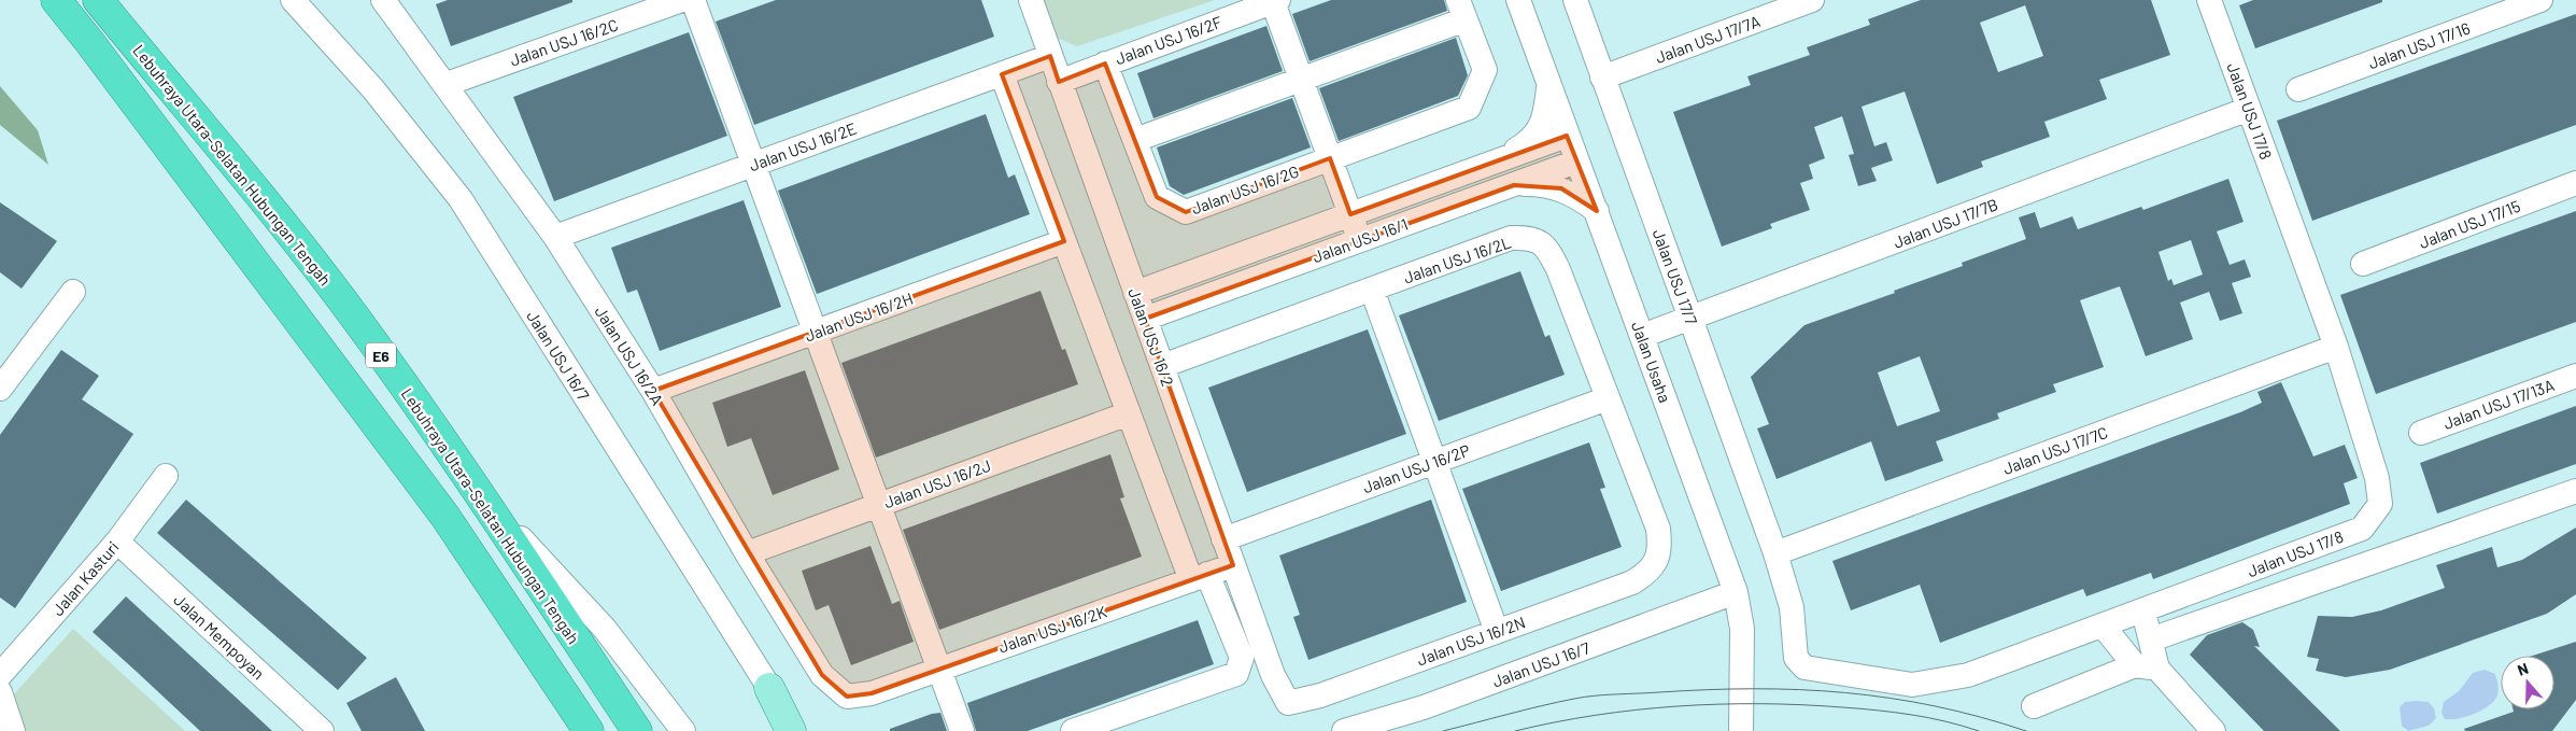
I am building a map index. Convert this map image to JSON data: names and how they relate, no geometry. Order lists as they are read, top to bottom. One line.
{"streets":{"highway":["Lebuhraya Utara–Selatan Hubungan Tengah","E6"],"street":["Jalan USJ 17/7A","Jalan USJ 16/2F","Jalan USJ 16/2C","Jalan USJ 17/16","Jalan USJ 17/8","Jalan USJ 16/2E","Jalan USJ 16/2G","Jalan USJ 17/7B","Jalan USJ 17/15","Jalan USJ 16/1","Jalan USJ 16/2L","Jalan USJ 17/7","Jalan USJ 16/2H","Jalan USJ 16/2","Jalan USJ 16/7","Jalan USJ 16/2A","Jalan Usaha","Jalan USJ 17/13A","Jalan USJ 17/7C","Jalan USJ 16/2P","Jalan USJ 16/2J","Jalan Kasturi","Jalan USJ 16/2K","Jalan Mempoyan","Jalan USJ 16/2N"]},"crossings":[["Jalan USJ 17/7A","Jalan USJ 17/7"],["Jalan USJ 16/2F","Jalan USJ 16/2G"],["Jalan USJ 16/2F","Jalan USJ 16/2"],["Jalan USJ 16/2C","Jalan USJ 16/2A"],["Jalan USJ 17/8","Jalan USJ 17/7B"],["Jalan USJ 17/8","Jalan USJ 17/7"],["Jalan USJ 17/8","Jalan USJ 17/7C"],["Jalan USJ 16/2E","Jalan USJ 16/2"],["Jalan USJ 16/2E","Jalan USJ 16/2A"],["Jalan USJ 17/7B","Jalan USJ 17/7"],["Jalan USJ 17/7B","Jalan Usaha"],["Jalan USJ 16/1","Jalan USJ 16/2"],["Jalan USJ 16/1","Jalan Usaha"],["Jalan USJ 16/2L","Jalan USJ 16/2"],["Jalan USJ 16/2L","Jalan USJ 16/2P"],["Jalan USJ 16/2L","Jalan USJ 16/2N"],["Jalan USJ 17/7","Jalan USJ 17/7C"],["Jalan USJ 16/2H","Jalan USJ 16/2A"],["Jalan USJ 16/2","Jalan USJ 16/2P"],["Jalan USJ 16/2","Jalan USJ 16/2K"],["Jalan USJ 16/2","Jalan USJ 16/2N"],["Jalan USJ 16/7","Jalan Usaha"],["Jalan USJ 16/2A","Jalan USJ 16/2J"],["Jalan USJ 16/2A","Jalan USJ 16/2K"],["Jalan Kasturi","Jalan Mempoyan"]],"north":"top"}
